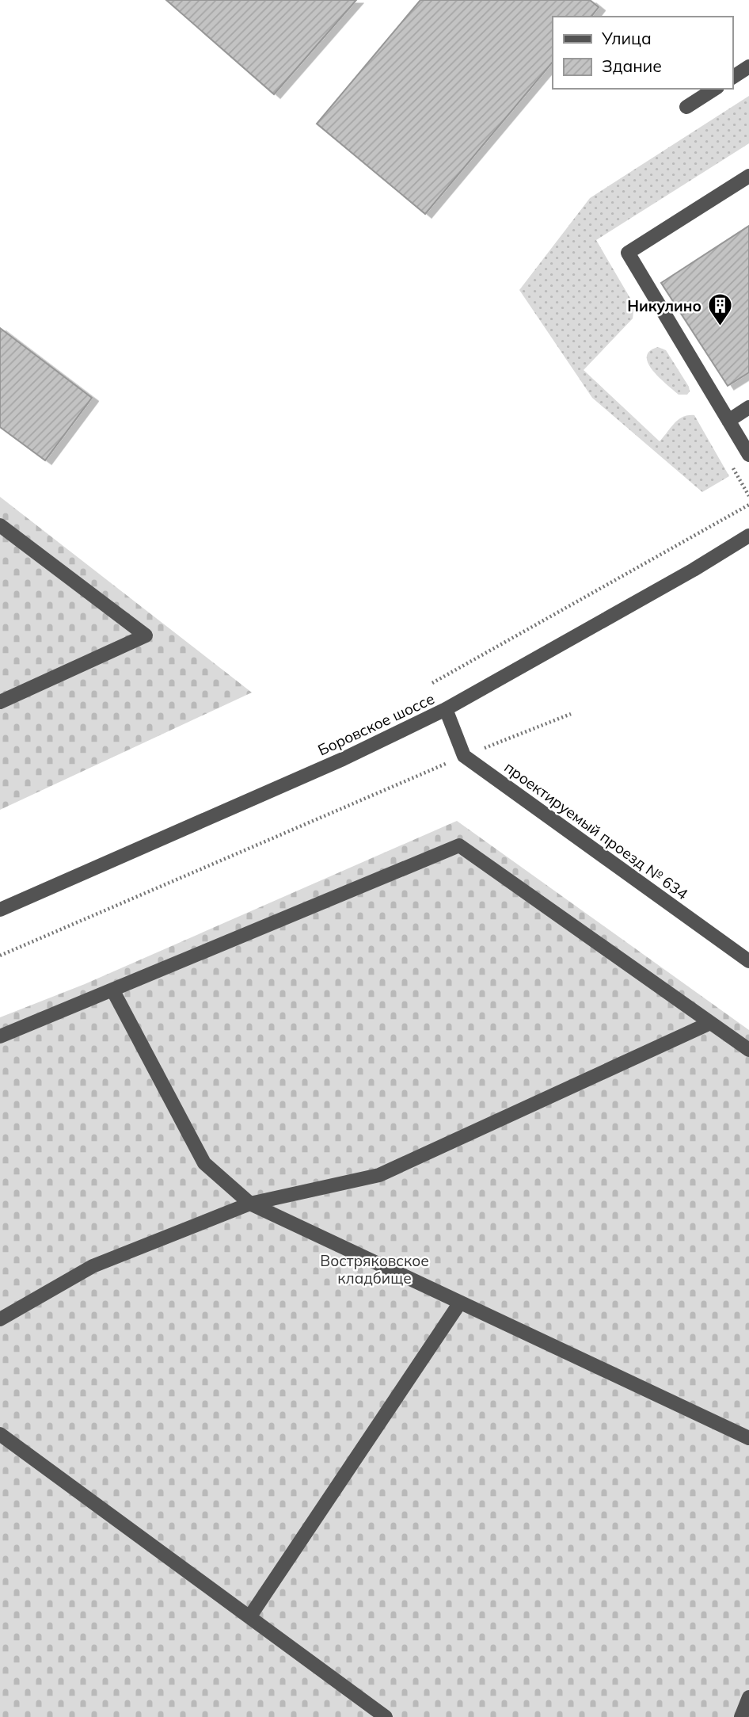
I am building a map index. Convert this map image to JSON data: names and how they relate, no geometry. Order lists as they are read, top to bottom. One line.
{"streets":{"street":["Боровское шоссе","проектируемый проезд № 634"]},"parks":["Востряковское кладбище"],"places":{"building":["Никулино"]},"legend":["Улица","Здание"]}
